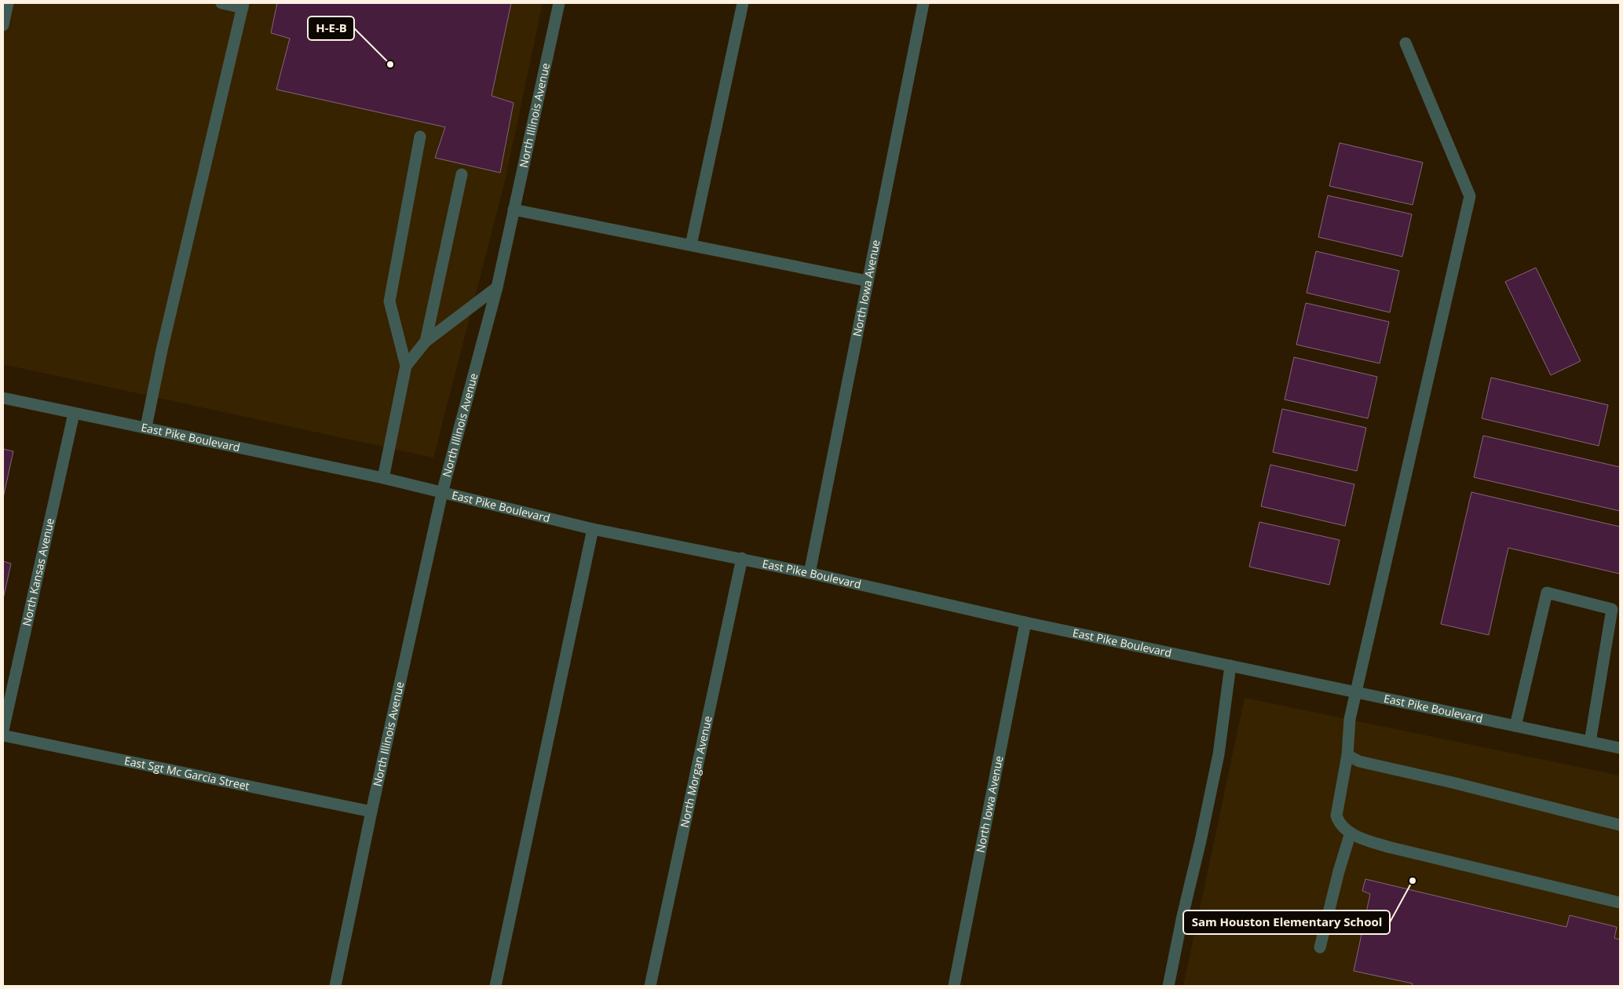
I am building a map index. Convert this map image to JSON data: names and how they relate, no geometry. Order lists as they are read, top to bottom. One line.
{"streets":{"street":["North Illinois Avenue","North Iowa Avenue","East Pike Boulevard","North Kansas Avenue","North Morgan Avenue","East Sgt Mc Garcia Street"]},"crossings":[["North Illinois Avenue","East Pike Boulevard"],["North Illinois Avenue","East Sgt Mc Garcia Street"],["North Iowa Avenue","East Pike Boulevard"],["East Pike Boulevard","North Kansas Avenue"],["East Pike Boulevard","North Morgan Avenue"]],"places":["H-E-B","Sam Houston Elementary School"]}
